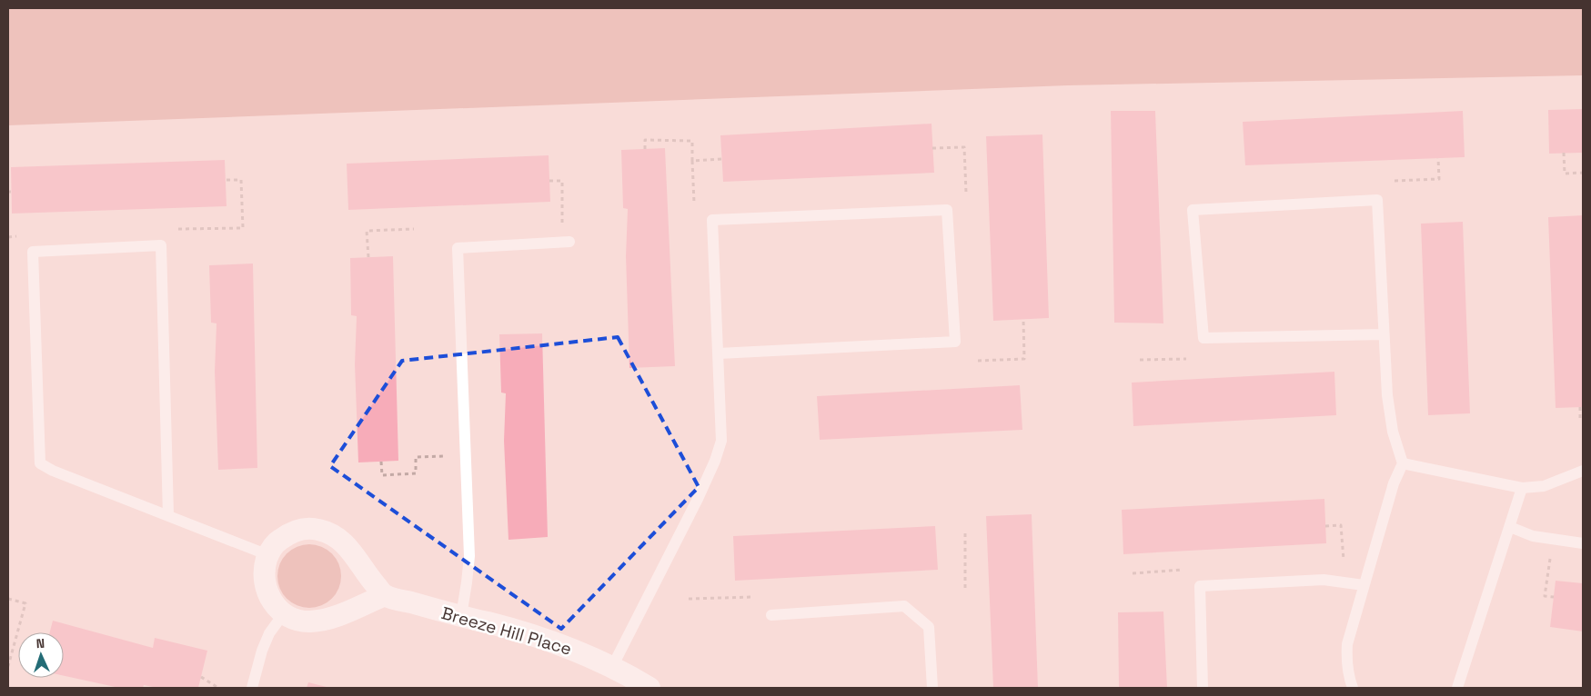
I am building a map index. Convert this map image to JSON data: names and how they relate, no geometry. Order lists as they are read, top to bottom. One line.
{"streets":{"street":["Breeze Hill Place"]},"north":"top"}
